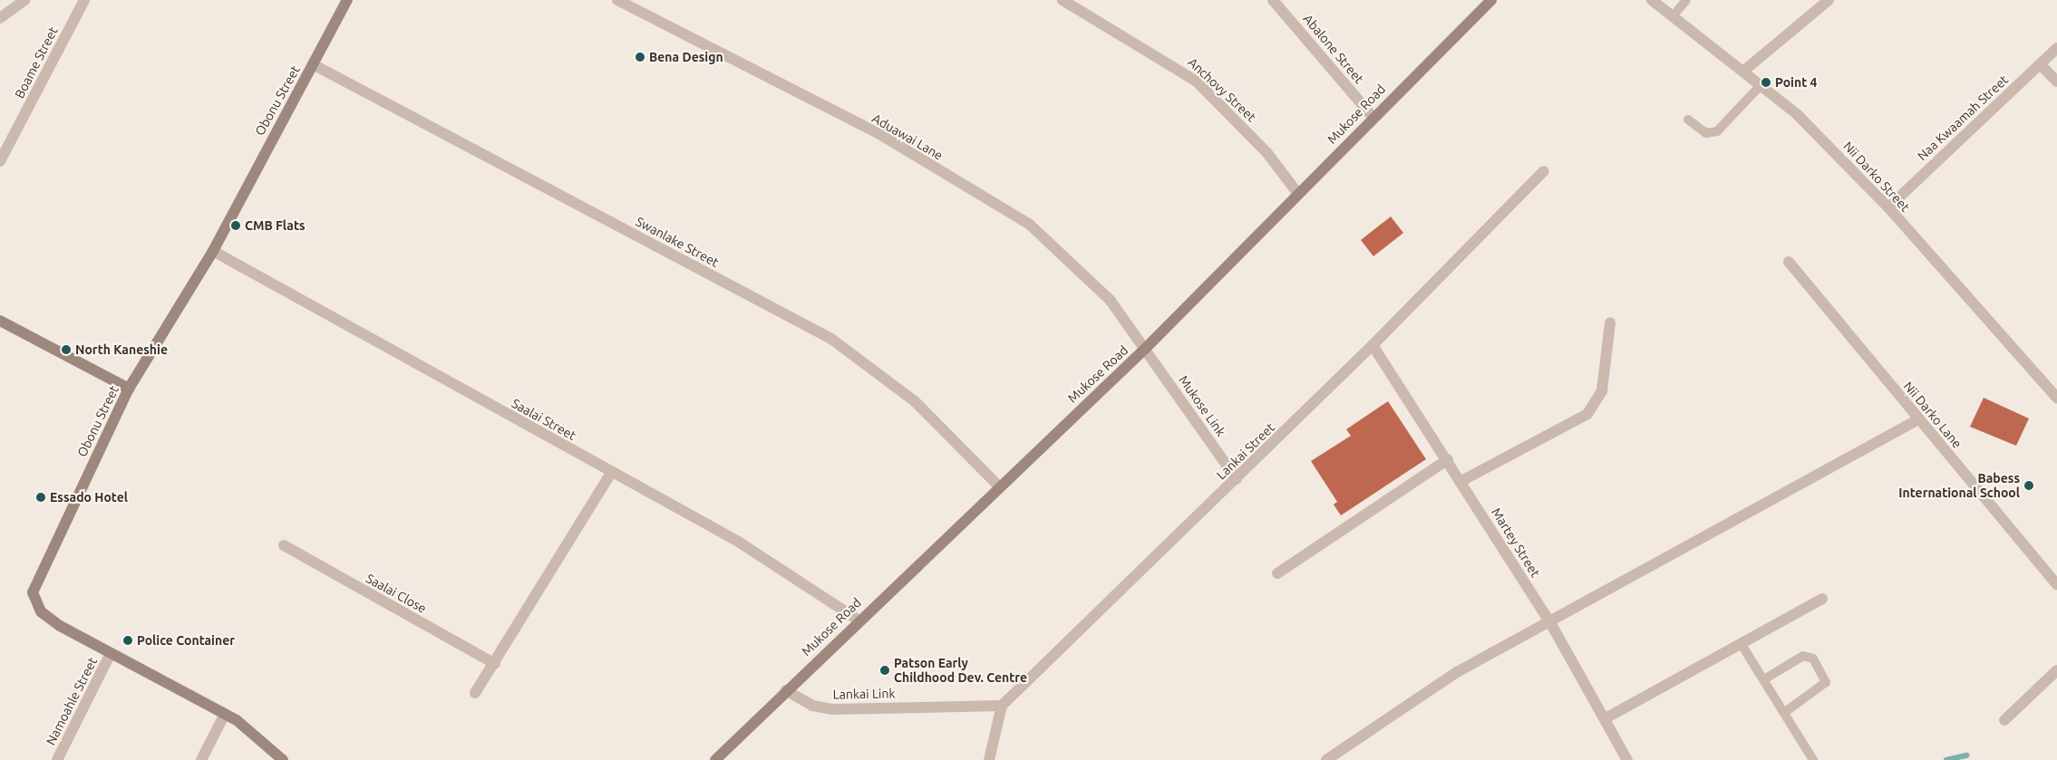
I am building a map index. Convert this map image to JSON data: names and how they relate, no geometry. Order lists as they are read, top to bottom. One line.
{"streets":{"street":["Abalone Street","Boame Street","Anchovy Street","Obonu Street","Mukose Road","Naa Kwaamah Street","Aduawai Lane","Nii Darko Street","Swanlake Street","Mukose Link","Nii Darko Lane","Saalai Street","Lankai Street","Martey Street","Saalai Close","Lankai Link","Namoahle Street"]},"crossings":[["Abalone Street","Mukose Road"],["Anchovy Street","Mukose Road"],["Obonu Street","Swanlake Street"],["Obonu Street","Saalai Street"],["Obonu Street","Namoahle Street"],["Mukose Road","Aduawai Lane"],["Mukose Road","Swanlake Street"],["Mukose Road","Mukose Link"],["Mukose Road","Saalai Street"],["Mukose Road","Lankai Link"],["Naa Kwaamah Street","Nii Darko Street"],["Aduawai Lane","Mukose Link"],["Mukose Link","Lankai Street"],["Lankai Street","Martey Street"],["Lankai Street","Lankai Link"]],"places":["Bena Design","Point 4","CMB Flats","North Kaneshie","Babess International School","Essado Hotel","Police Container","Patson Early Childhood Dev. Centre"]}
